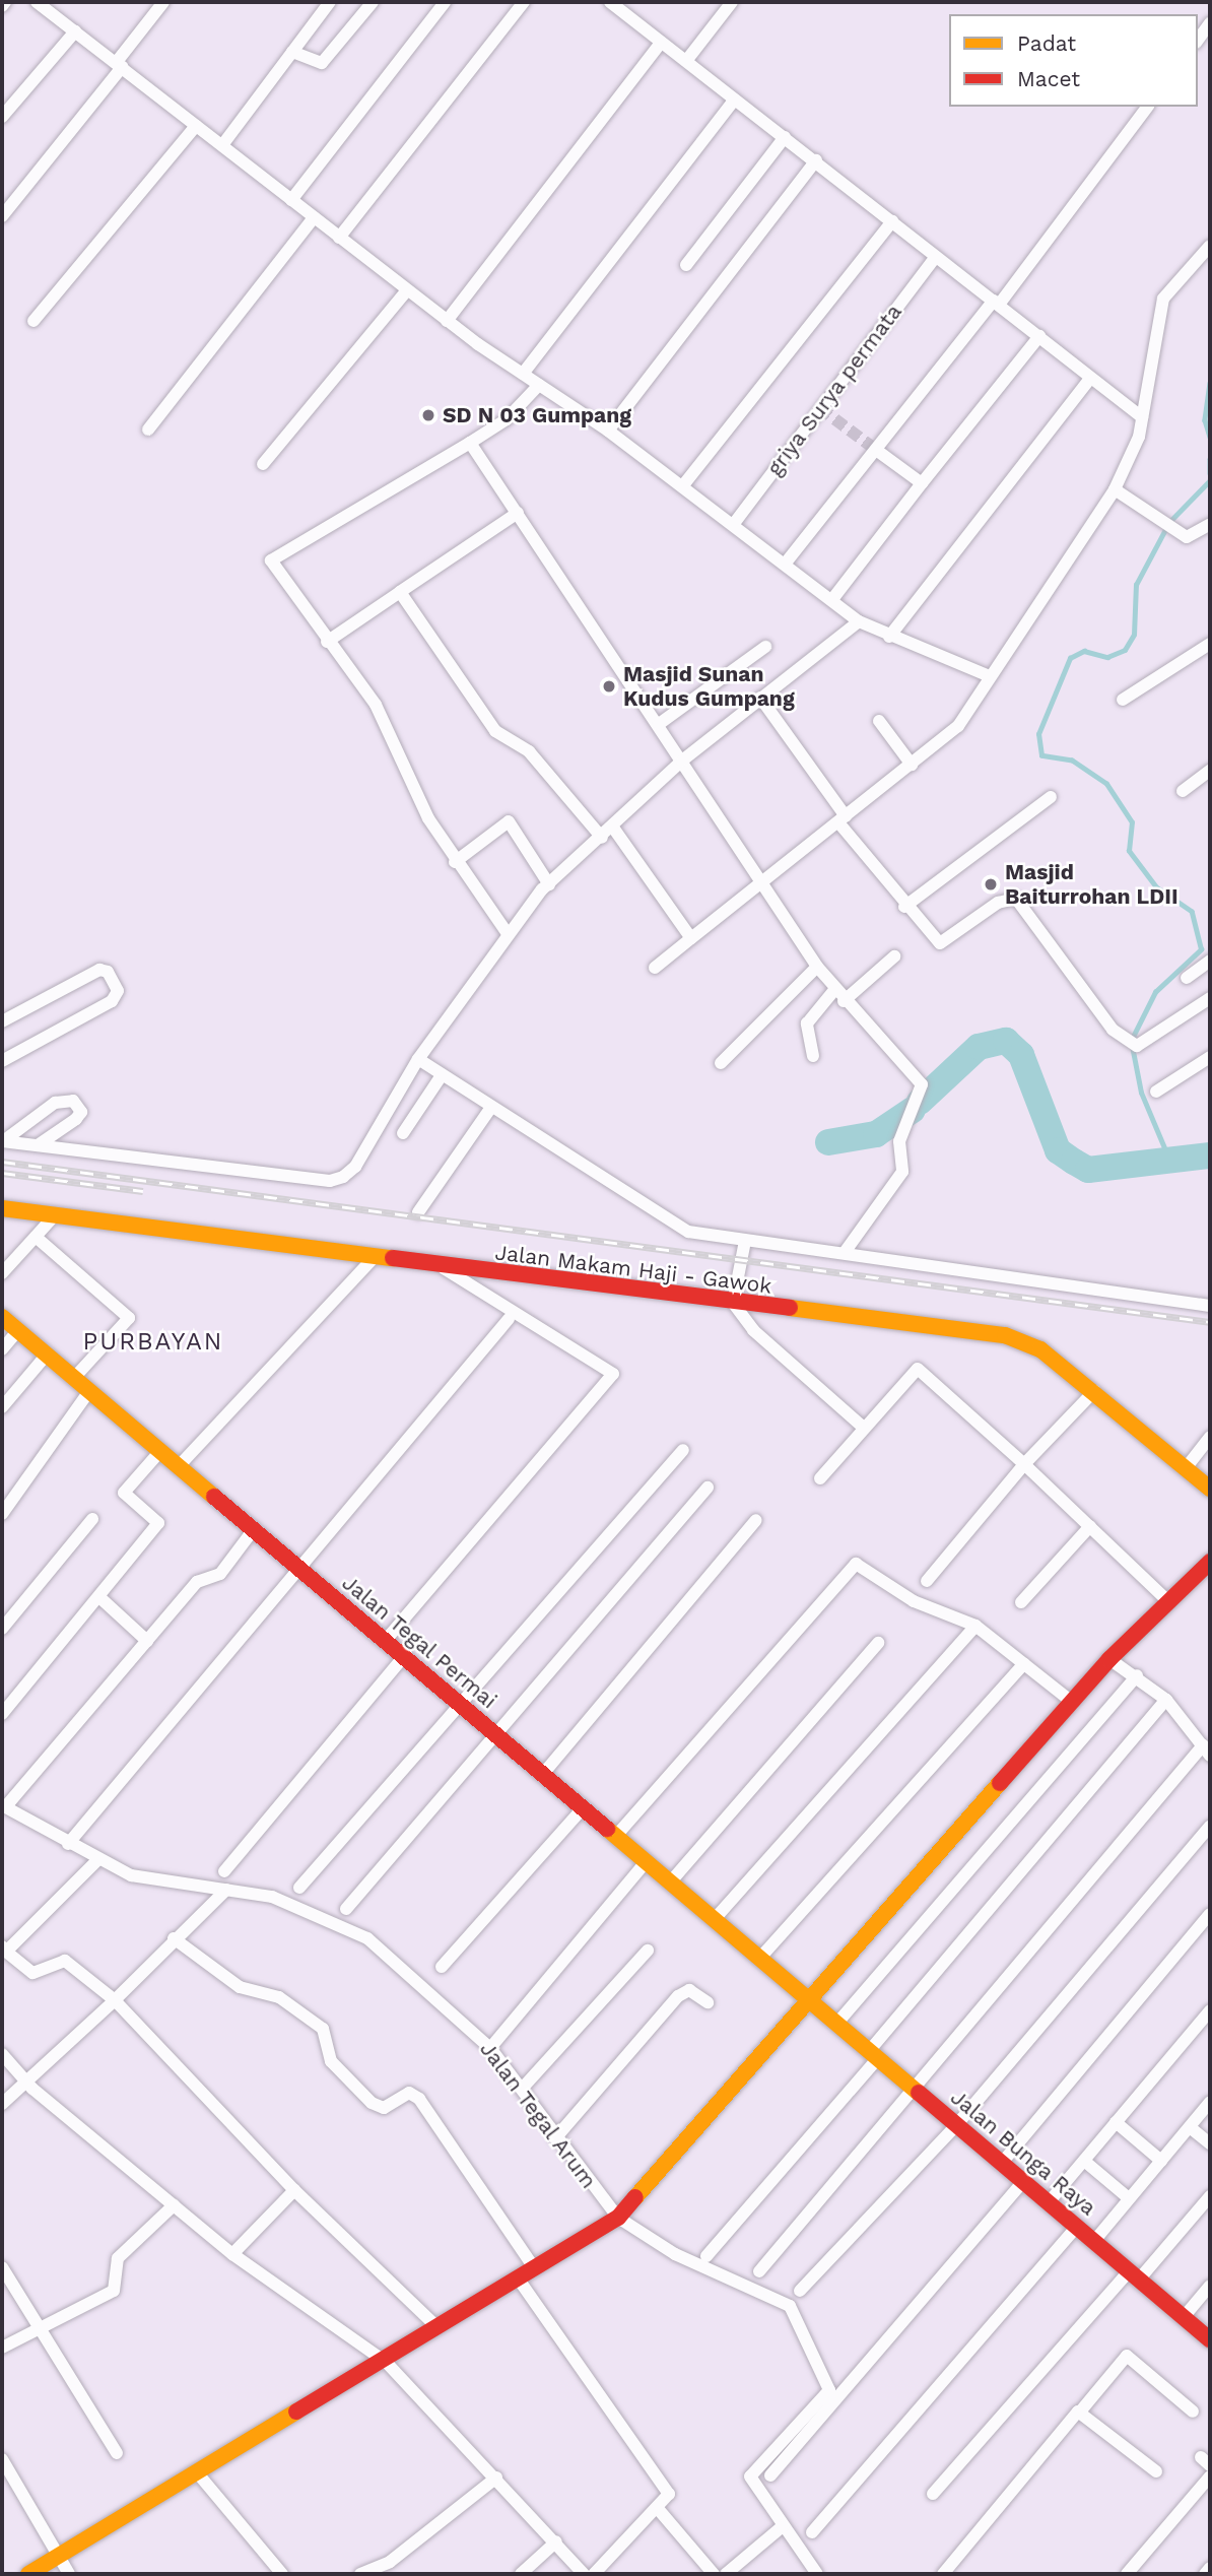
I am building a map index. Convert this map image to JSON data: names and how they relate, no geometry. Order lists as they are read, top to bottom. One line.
{"streets":{"street":["griya Surya permata","Jalan Makam Haji - Gawok","Jalan Tegal Permai","Jalan Tegal Arum","Jalan Bunga Raya"]},"crossings":[["Jalan Tegal Permai","Jalan Bunga Raya"]],"districts":["PURBAYAN"],"places":["SD N 03 Gumpang","Masjid Sunan Kudus Gumpang","Masjid Baiturrohan LDII"],"legend":["Padat","Macet"]}
